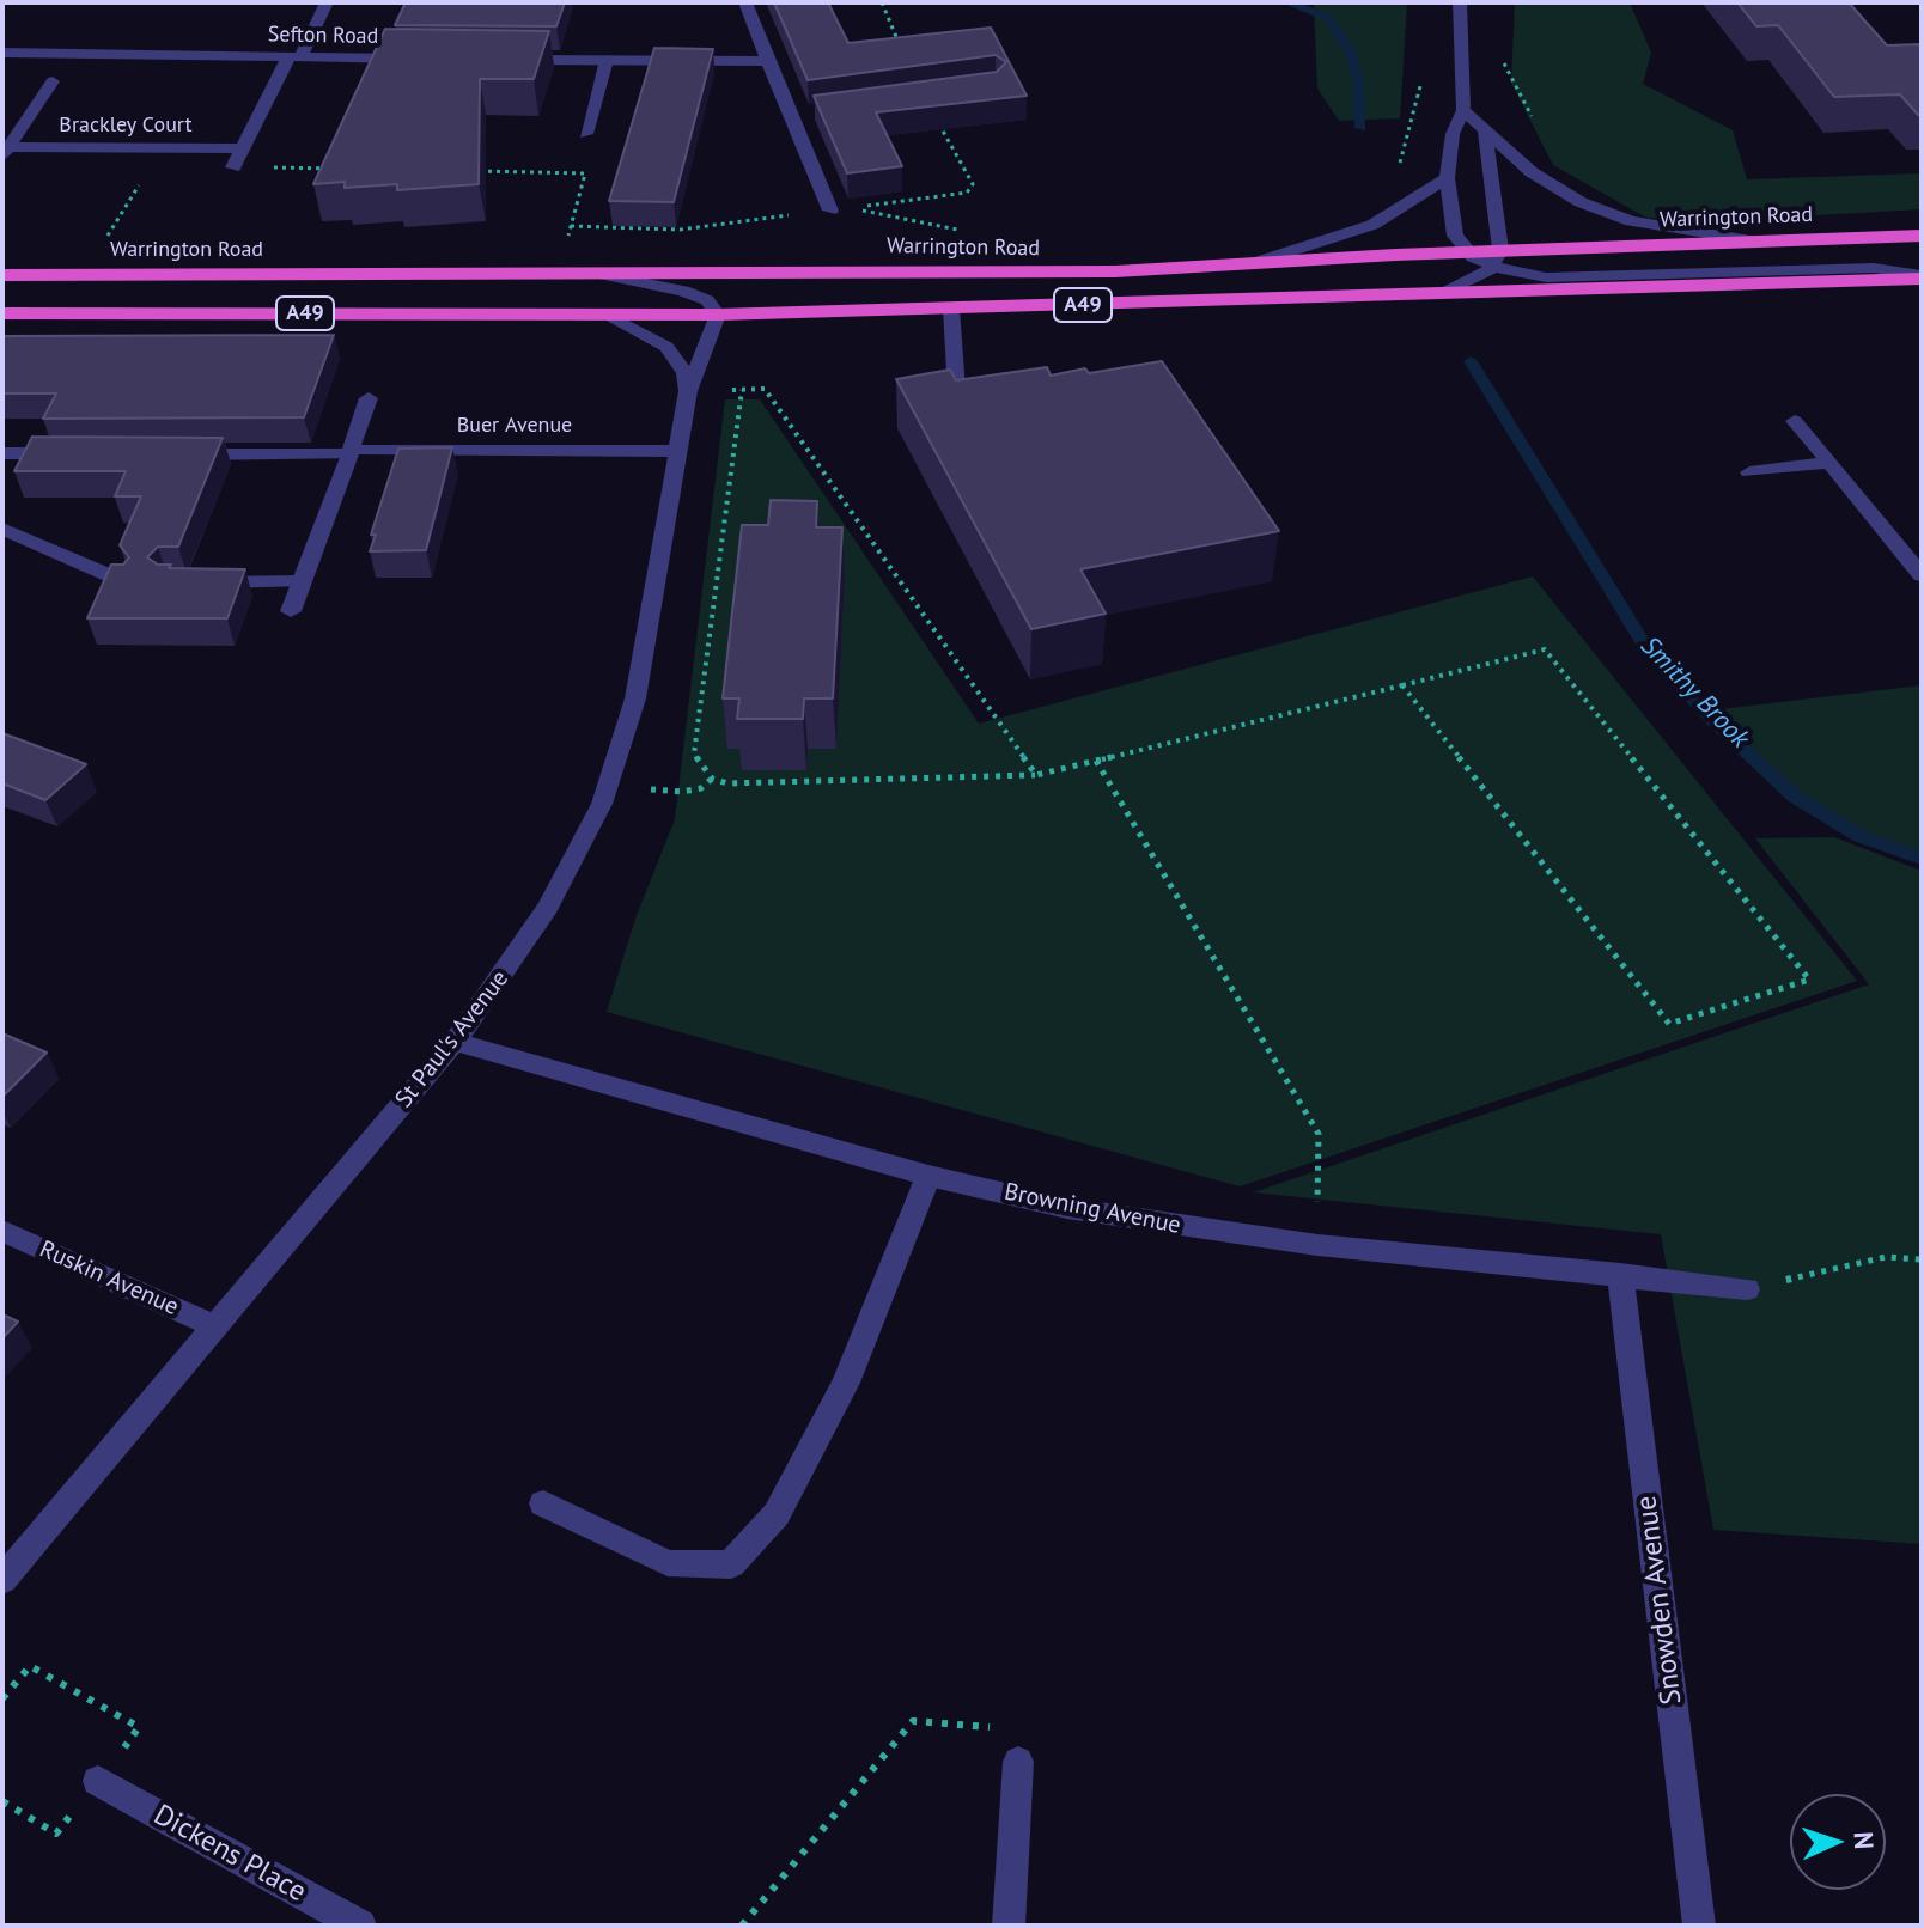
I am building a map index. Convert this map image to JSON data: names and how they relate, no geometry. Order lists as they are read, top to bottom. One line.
{"streets":{"highway":["Warrington Road","A49"],"street":["Sefton Road","Brackley Court","Buer Avenue","St Paul's Avenue","Browning Avenue","Ruskin Avenue","Snowden Avenue","Dickens Place"]},"crossings":[["A49","St Paul's Avenue"],["Buer Avenue","St Paul's Avenue"],["St Paul's Avenue","Browning Avenue"],["St Paul's Avenue","Ruskin Avenue"],["Browning Avenue","Snowden Avenue"]],"water":["Smithy Brook"],"north":"right"}
